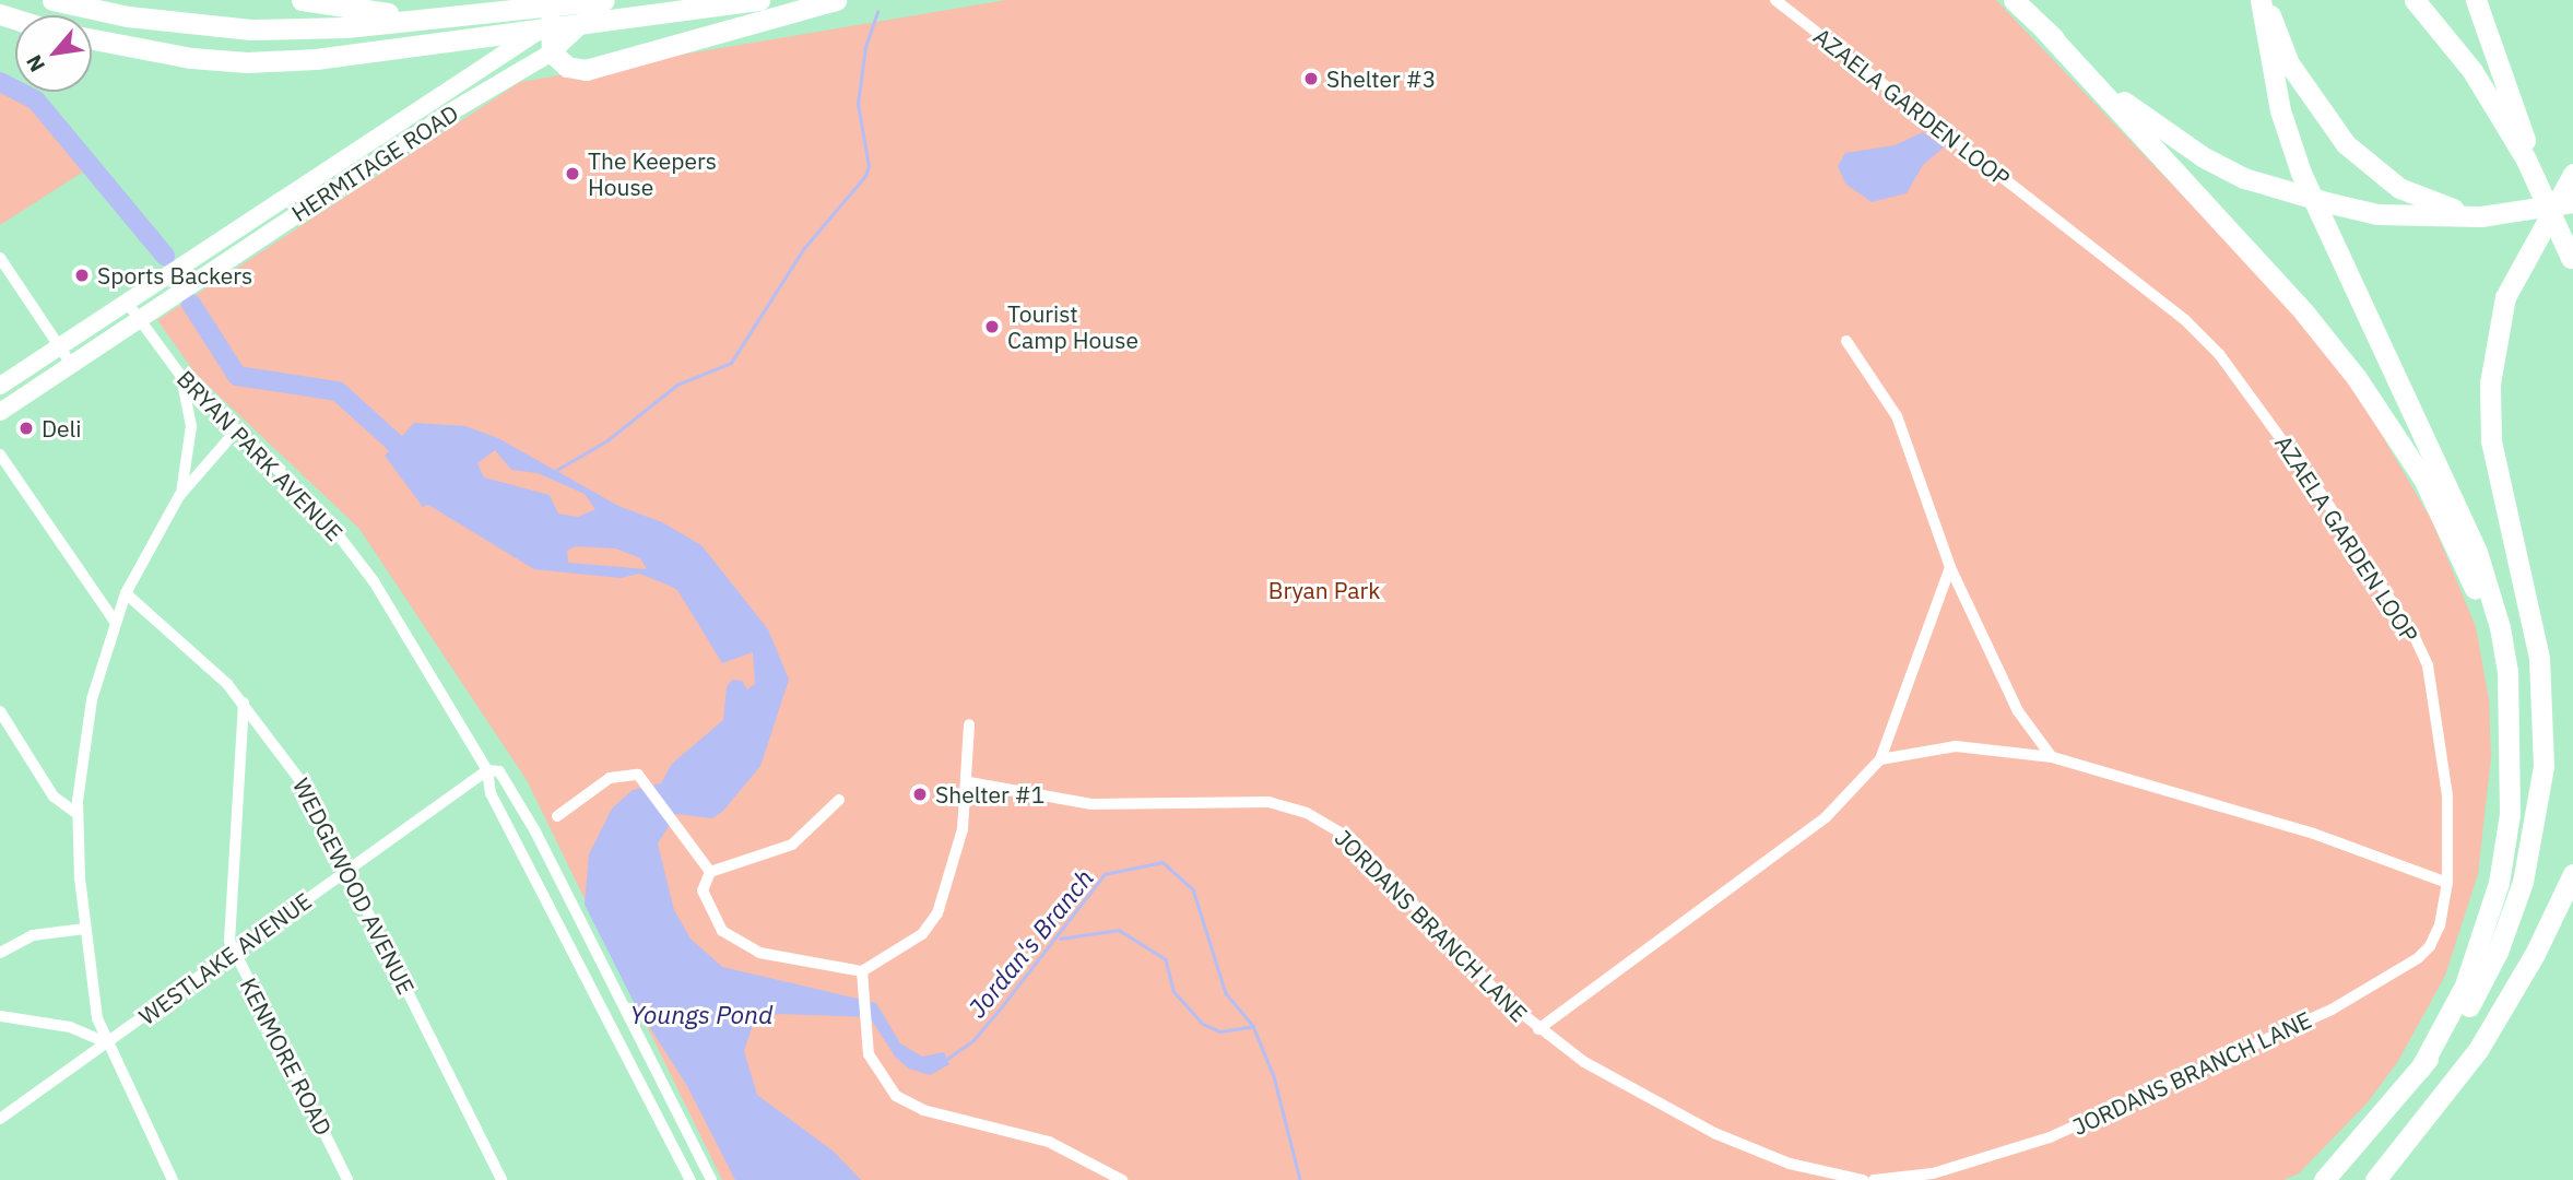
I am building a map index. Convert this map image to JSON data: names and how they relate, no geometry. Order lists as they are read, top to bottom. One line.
{"streets":{"main road":["HERMITAGE ROAD"],"street":["AZAELA GARDEN LOOP","BRYAN PARK AVENUE","WEDGEWOOD AVENUE","JORDANS BRANCH LANE","WESTLAKE AVENUE","KENMORE ROAD"]},"crossings":[["AZAELA GARDEN LOOP","JORDANS BRANCH LANE"],["HERMITAGE ROAD","BRYAN PARK AVENUE"],["BRYAN PARK AVENUE","WESTLAKE AVENUE"],["WEDGEWOOD AVENUE","WESTLAKE AVENUE"],["WEDGEWOOD AVENUE","KENMORE ROAD"],["WESTLAKE AVENUE","KENMORE ROAD"]],"water":["Jordan's Branch","Youngs Pond"],"parks":["Bryan Park"],"places":["Shelter #3","The Keepers House","Sports Backers","Tourist Camp House","Deli","Shelter #1"],"north":"bottom left"}
